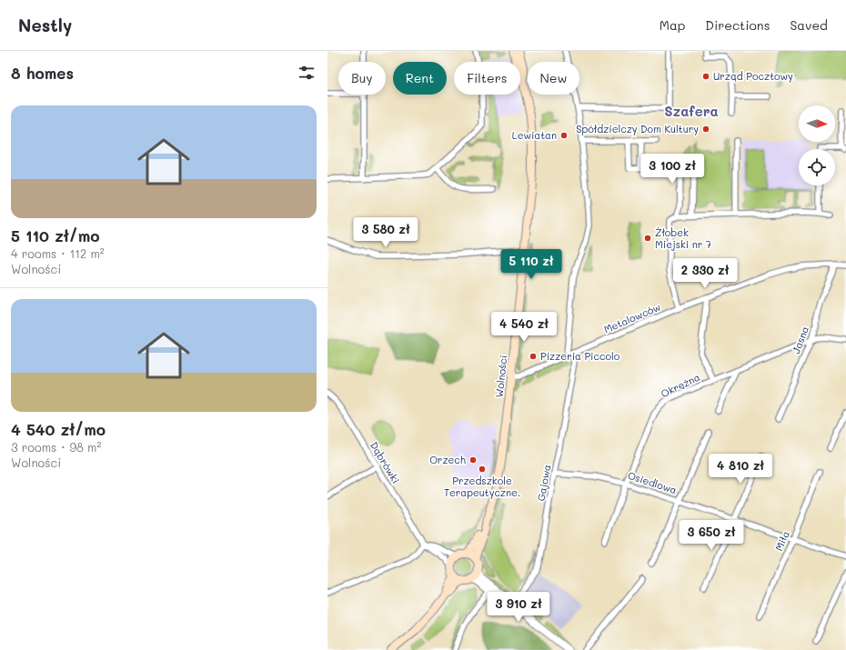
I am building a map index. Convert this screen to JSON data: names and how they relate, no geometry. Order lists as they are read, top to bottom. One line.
{"streets":{"main road":["Wolności"],"street":["Metalowców","Jasna","Okrężna","Dąbrówki","Gajowa","Osiedlowa","Miła"]},"crossings":[["Metalowców","Jasna"],["Metalowców","Wolności"],["Metalowców","Gajowa"],["Jasna","Okrężna"],["Wolności","Dąbrówki"],["Okrężna","Osiedlowa"],["Gajowa","Osiedlowa"],["Osiedlowa","Miła"]],"districts":["Szafera"],"places":["Urząd Pocztowy","Spółdzielczy Dom Kultury","Lewiatan","Żłobek Miejski nr 7","Pizzeria Piccolo","Orzech","Przedszkole Terapeutyczne."],"north":"right","page":{"header":"Nestly","nav":["Map","Directions","Saved"],"heading":"8 homes","chip":["Buy","Rent","Filters","New"],"list":[{"name":"5 110 zł/mo","note":"4 rooms · 112 m² · Wolności"},{"name":"4 540 zł/mo","note":"3 rooms · 98 m² · Wolności"}],"price":["3 100 zł","3 580 zł","5 110 zł","2 330 zł","4 540 zł","4 810 zł","3 650 zł","3 910 zł"]}}
